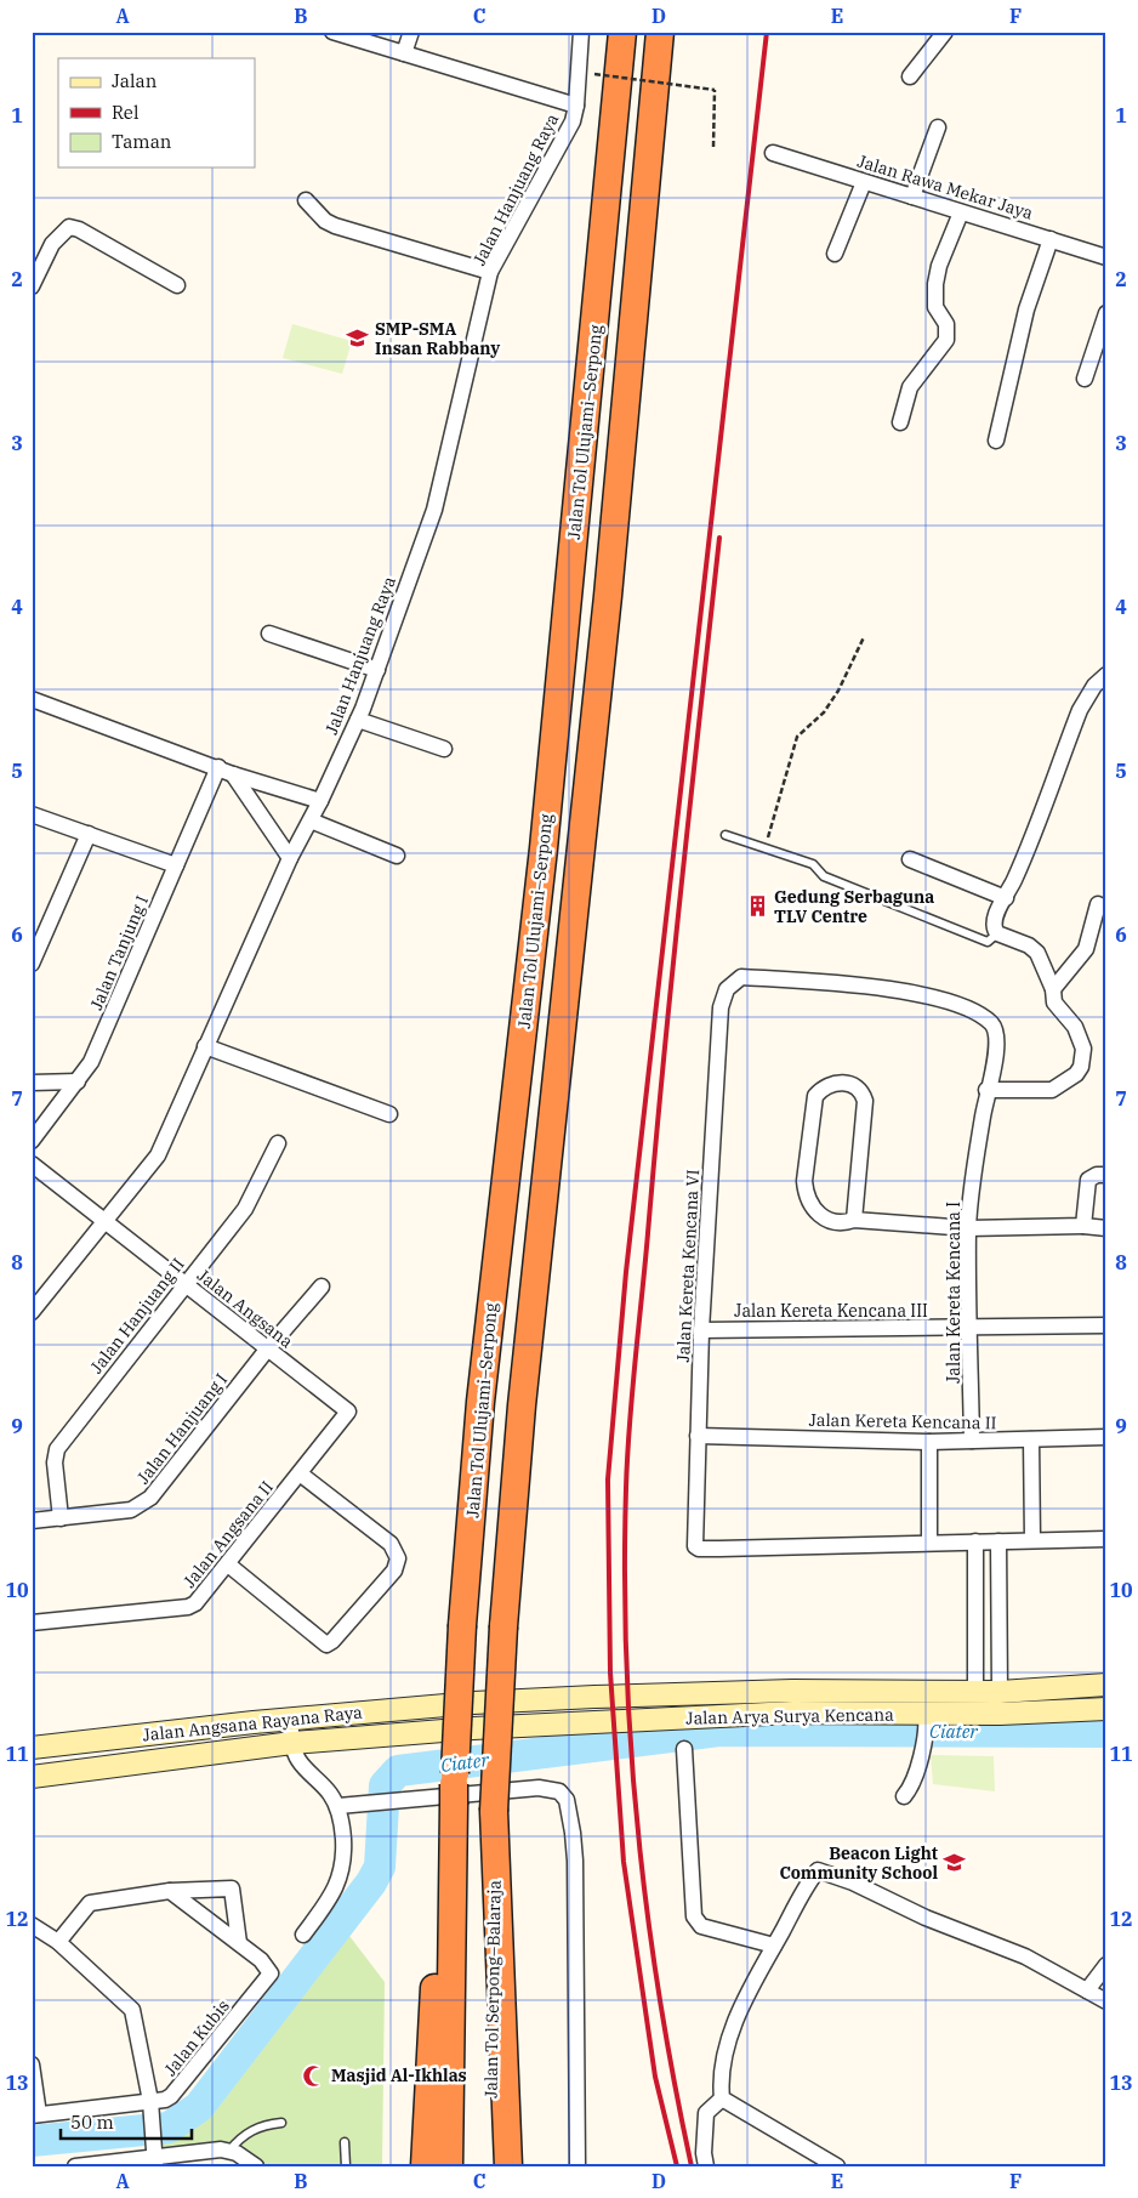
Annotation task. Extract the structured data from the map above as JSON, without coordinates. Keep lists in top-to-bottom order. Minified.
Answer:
{"streets":{"highway":["Jalan Tol Ulujami–Serpong","Jalan Tol Serpong–Balaraja"],"street":["Jalan Rawa Mekar Jaya","Jalan Hanjuang Raya","Jalan Tanjung I","Jalan Kereta Kencana VI","Jalan Kereta Kencana I","Jalan Angsana","Jalan Kereta Kencana III","Jalan Hanjuang II","Jalan Kereta Kencana II","Jalan Hanjuang I","Jalan Angsana II","Jalan Arya Surya Kencana","Jalan Angsana Rayana Raya","Jalan Kubis"]},"crossings":[["Jalan Hanjuang Raya","Jalan Angsana"],["Jalan Kereta Kencana VI","Jalan Kereta Kencana I"],["Jalan Kereta Kencana VI","Jalan Kereta Kencana III"],["Jalan Kereta Kencana VI","Jalan Kereta Kencana II"],["Jalan Kereta Kencana I","Jalan Kereta Kencana III"],["Jalan Kereta Kencana I","Jalan Kereta Kencana II"],["Jalan Angsana","Jalan Hanjuang II"],["Jalan Angsana","Jalan Hanjuang I"],["Jalan Angsana","Jalan Angsana II"],["Jalan Hanjuang II","Jalan Hanjuang I"],["Jalan Arya Surya Kencana","Jalan Angsana Rayana Raya"]],"water":["Ciater"],"places":{"school or university":["SMP-SMA Insan Rabbany","Beacon Light Community School"],"building":["Gedung Serbaguna TLV Centre"],"mosque":["Masjid Al-Ikhlas"]},"legend":["Jalan","Rel","Taman"],"scale_bar":"50 m","grid":{"columns":["A","B","C","D","E","F"],"rows":["1","2","3","4","5","6","7","8","9","10","11","12","13"]}}
